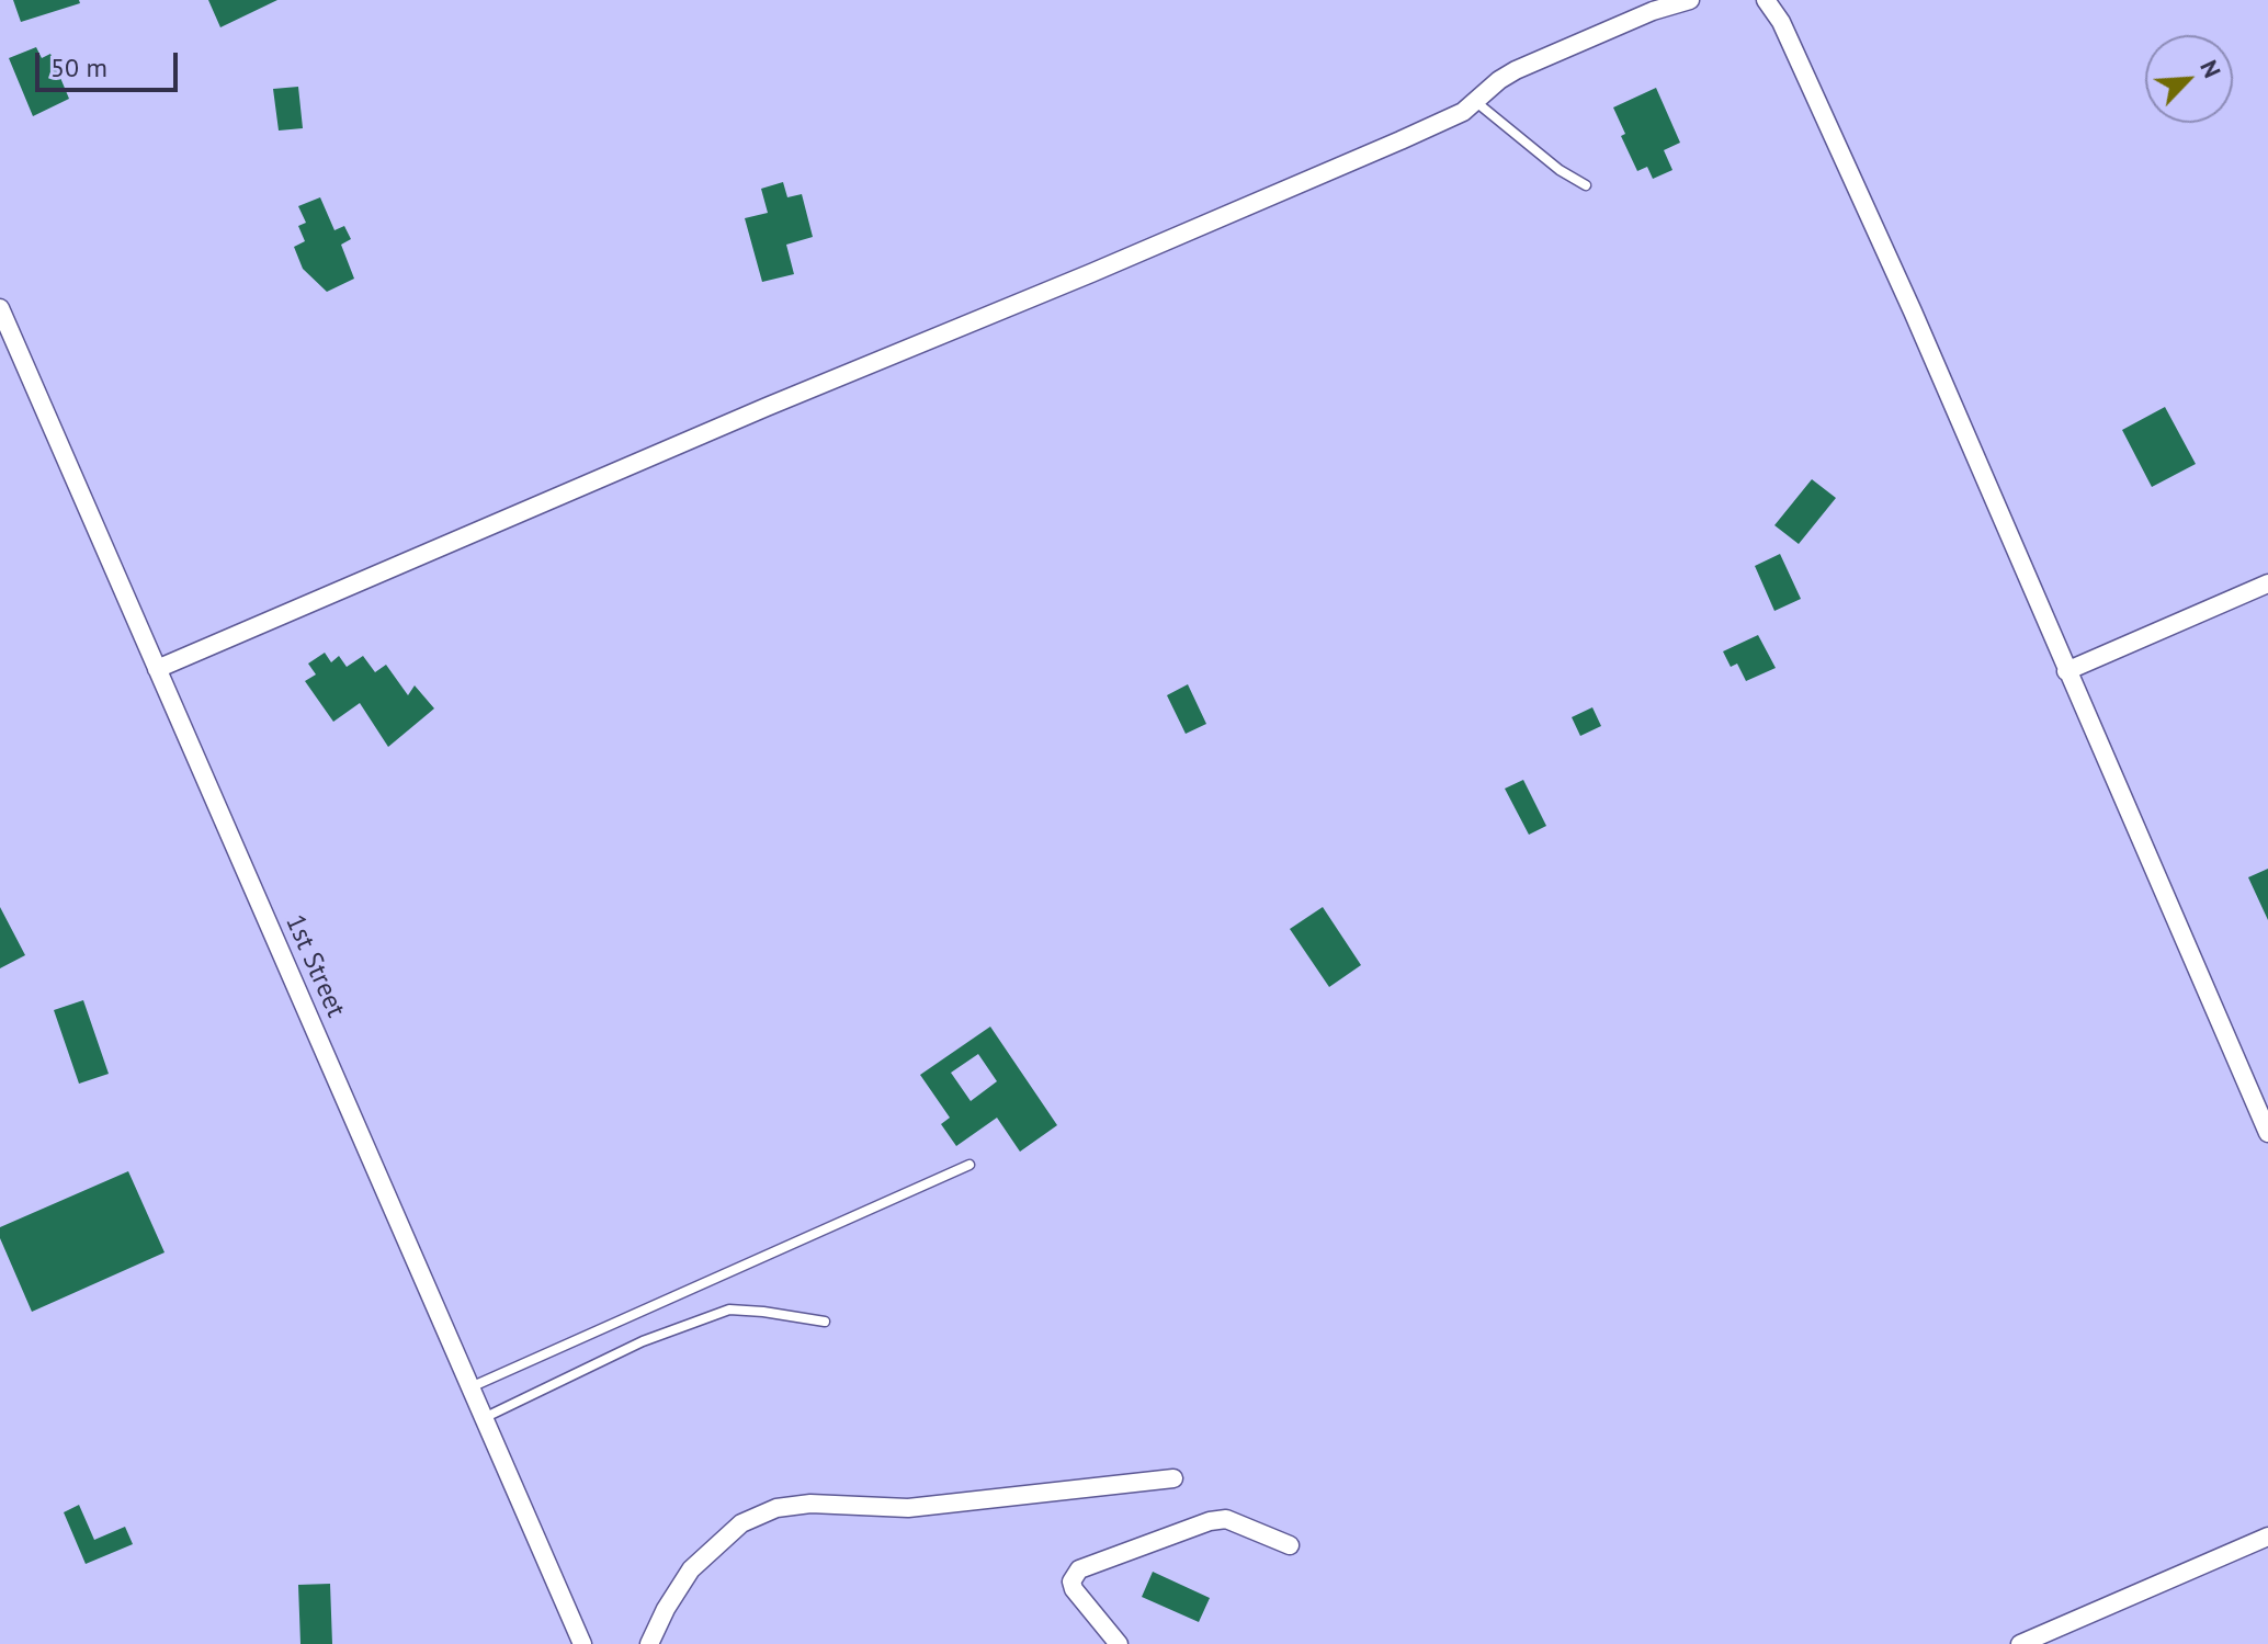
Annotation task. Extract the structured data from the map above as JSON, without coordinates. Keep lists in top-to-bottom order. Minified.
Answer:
{"streets":{"street":["1st Street"]},"scale_bar":"50 m","north":"top right"}
